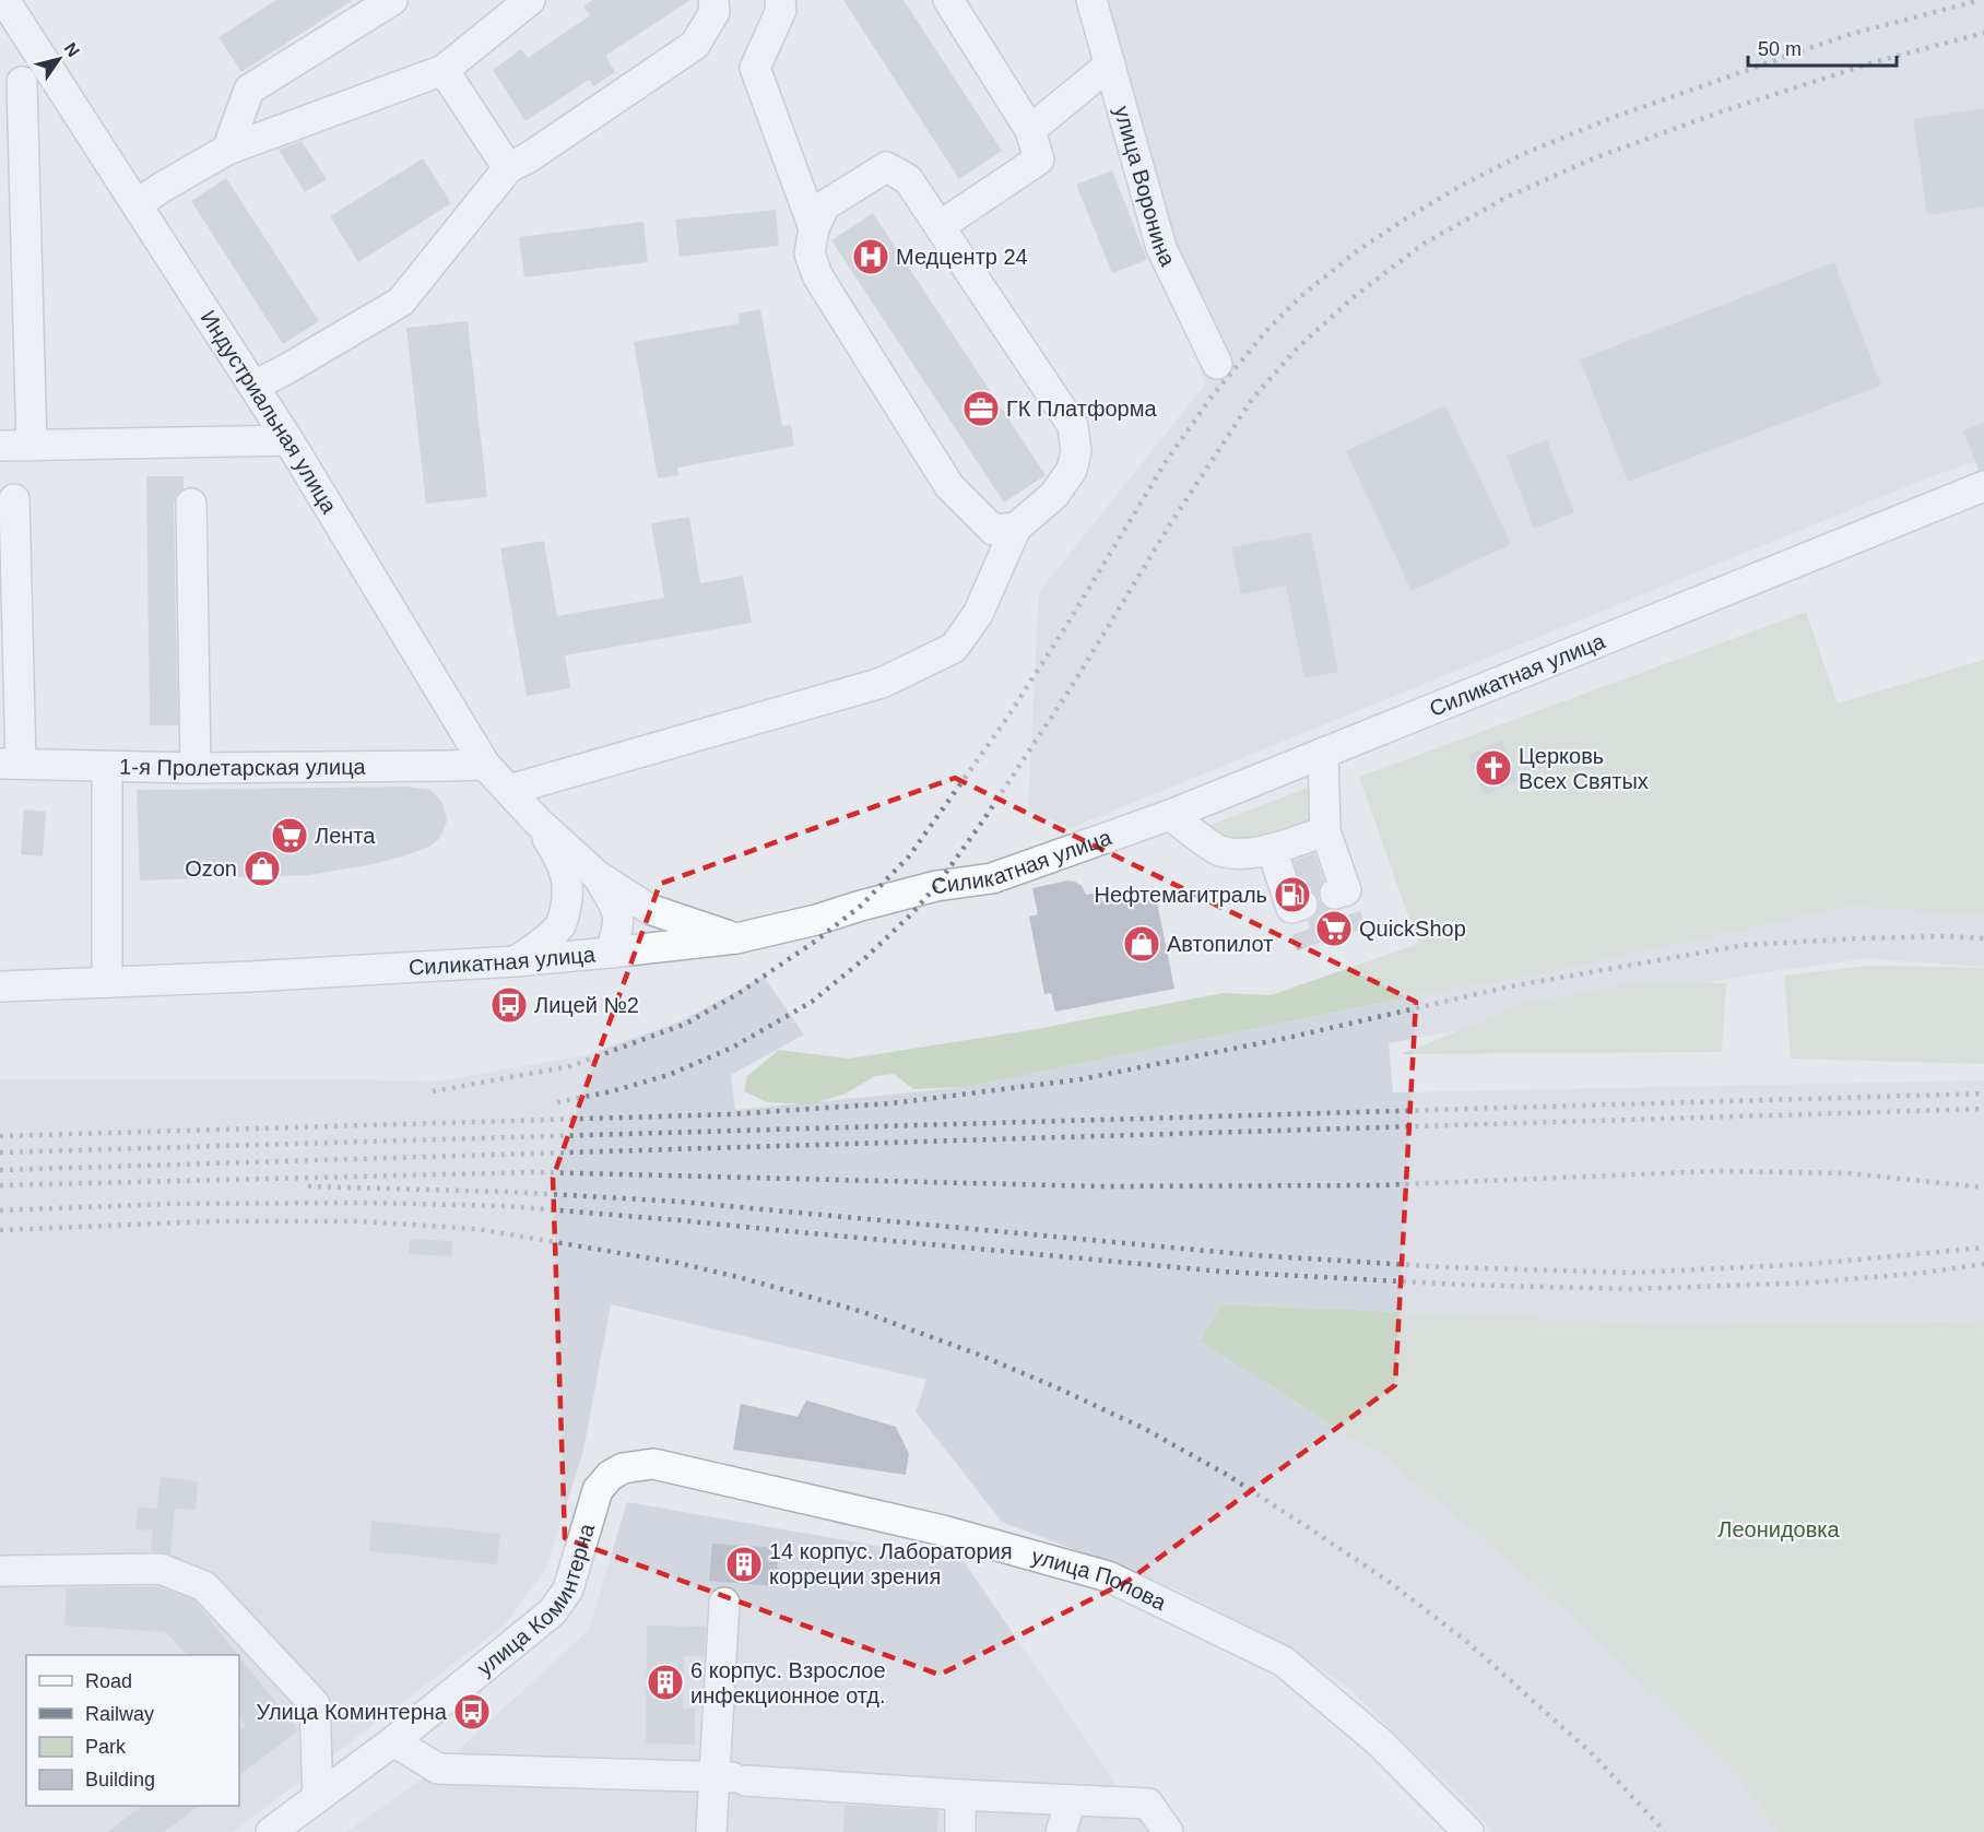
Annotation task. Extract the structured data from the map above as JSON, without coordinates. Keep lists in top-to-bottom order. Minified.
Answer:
{"streets":{"street":["улица Воронина","Индустриальная улица","Силикатная улица","1-я Пролетарская улица","улица Попова","улица Коминтерна"]},"crossings":[["Индустриальная улица","Силикатная улица"],["Индустриальная улица","1-я Пролетарская улица"],["улица Попова","улица Коминтерна"]],"parks":["Леонидовка"],"places":{"hospital":["Медцентр 24"],"office":["ГК Платформа"],"church":["Церковь Всех Святых"],"supermarket":["Лента","QuickShop"],"shop":["Ozon","Автопилот"],"fuel station":["Нефтемагитраль"],"bus stop":["Лицей №2","Улица Коминтерна"],"building":["14 корпус. Лаборатория корреции зрения","6 корпус. Взрослое инфекционное отд."]},"legend":["Road","Railway","Park","Building"],"scale_bar":"50 m","north":"top right"}
